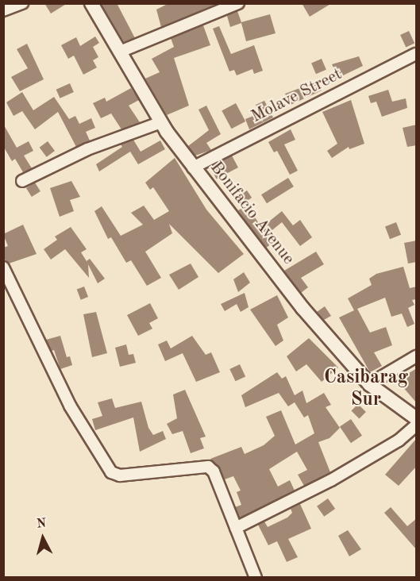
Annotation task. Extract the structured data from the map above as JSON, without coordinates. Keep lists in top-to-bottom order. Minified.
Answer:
{"streets":{"street":["Molave Street","Bonifacio Avenue"]},"crossings":[["Molave Street","Bonifacio Avenue"]],"districts":["Casibarag Sur"],"north":"top"}
